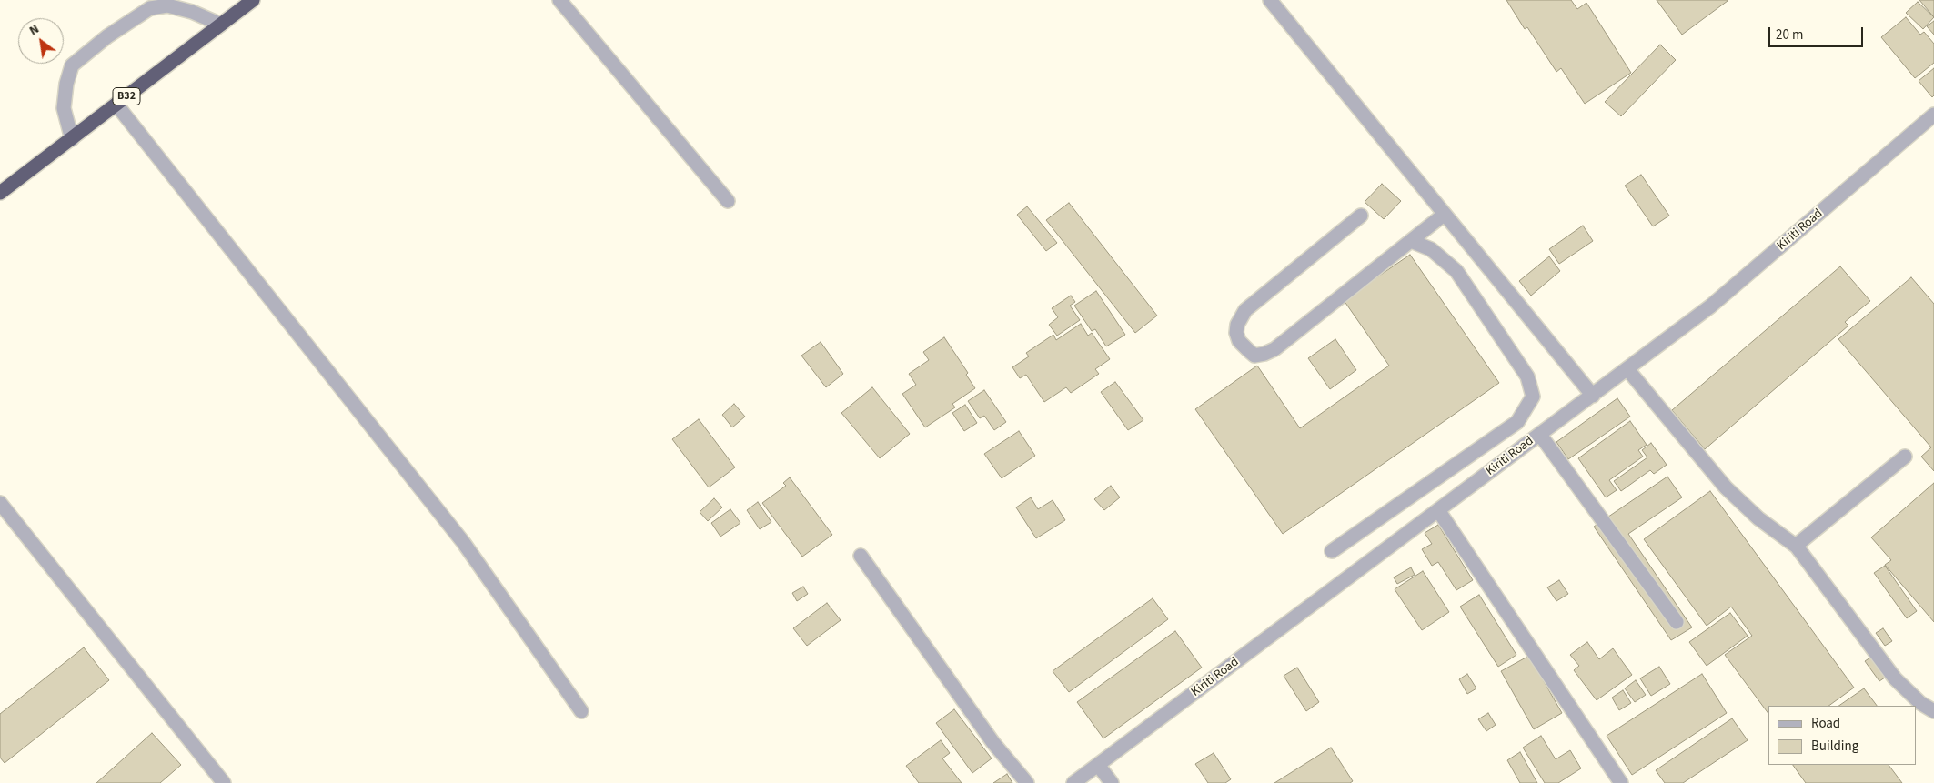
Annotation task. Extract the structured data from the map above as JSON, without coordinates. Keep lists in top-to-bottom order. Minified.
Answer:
{"streets":{"highway":["B32"],"street":["Kiriti Road"]},"legend":["Road","Building"],"scale_bar":"20 m","north":"top left"}
